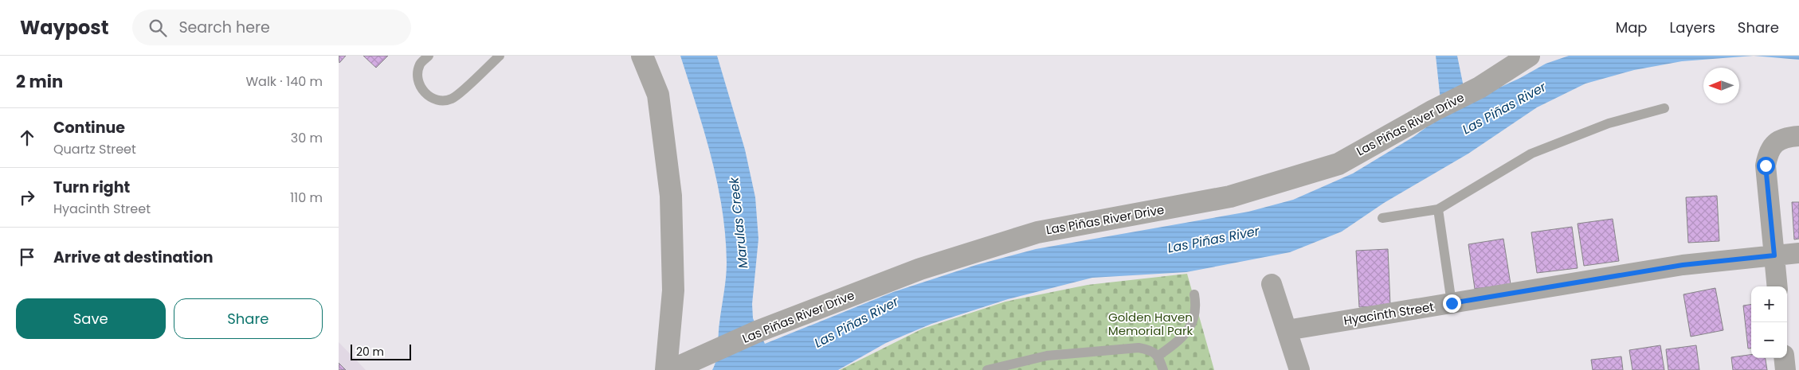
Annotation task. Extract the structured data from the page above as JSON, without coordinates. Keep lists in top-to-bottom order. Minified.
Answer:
{"streets":{"street":["Las Piñas River Drive","Hyacinth Street"]},"water":["Las Piñas River","Marulas Creek"],"parks":["Golden Haven Memorial Park"],"scale_bar":"20 m","north":"left","page":{"header":"Waypost","search":"Search here","nav":["Map","Layers","Share"],"heading":["2 min","Walk · 140 m"],"list":[["Continue","Quartz Street","30 m"],["Turn right","Hyacinth Street","110 m"],"Arrive at destination"],"buttons":["Save","Share"],"map_buttons":["+","−"],"scale":"20 m"}}
